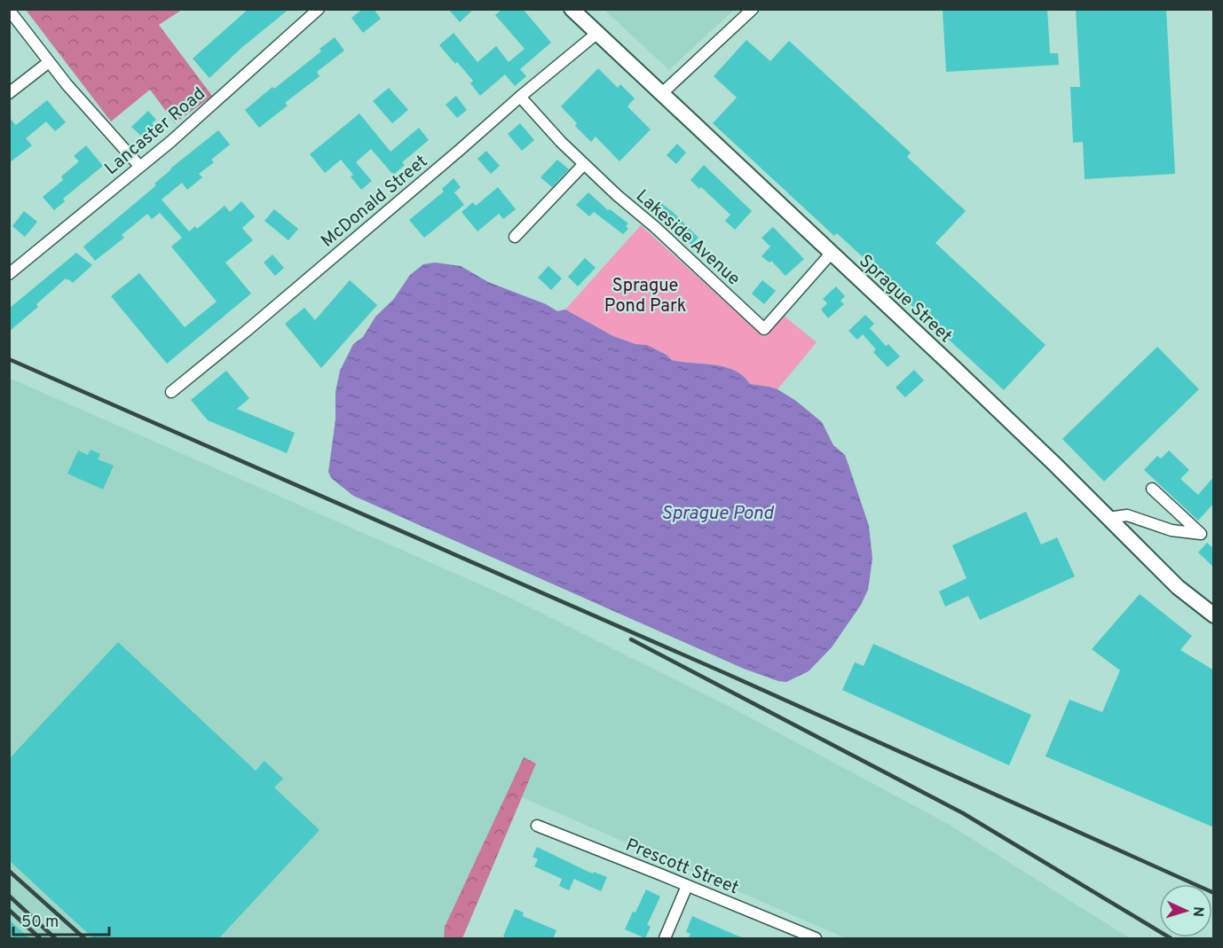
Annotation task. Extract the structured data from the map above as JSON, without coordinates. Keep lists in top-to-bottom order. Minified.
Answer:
{"streets":{"main road":["Sprague Street"],"street":["Lancaster Road","McDonald Street","Lakeside Avenue","Prescott Street"]},"crossings":[["McDonald Street","Lakeside Avenue"],["McDonald Street","Sprague Street"],["Lakeside Avenue","Sprague Street"]],"water":["Sprague Pond"],"parks":["Sprague Pond Park"],"scale_bar":"50 m","north":"right"}
